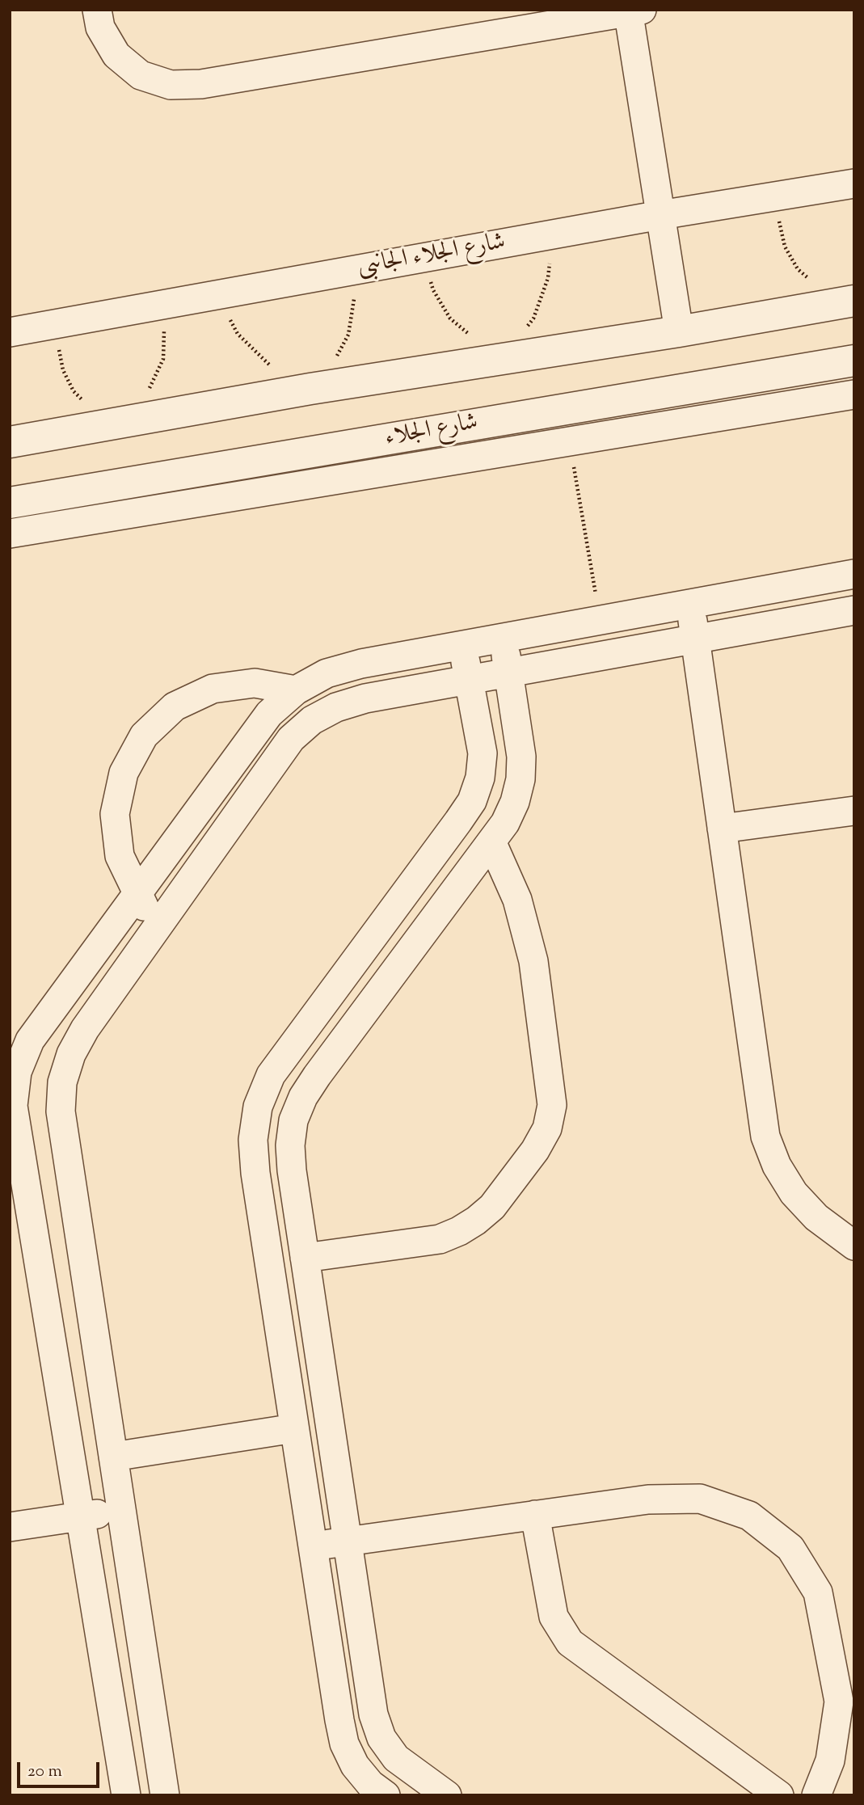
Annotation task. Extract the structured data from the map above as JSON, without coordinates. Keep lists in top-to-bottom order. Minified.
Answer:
{"streets":{"street":["شارع الجلاء الجانبى","شارع الجلاء"]},"scale_bar":"20 m"}
